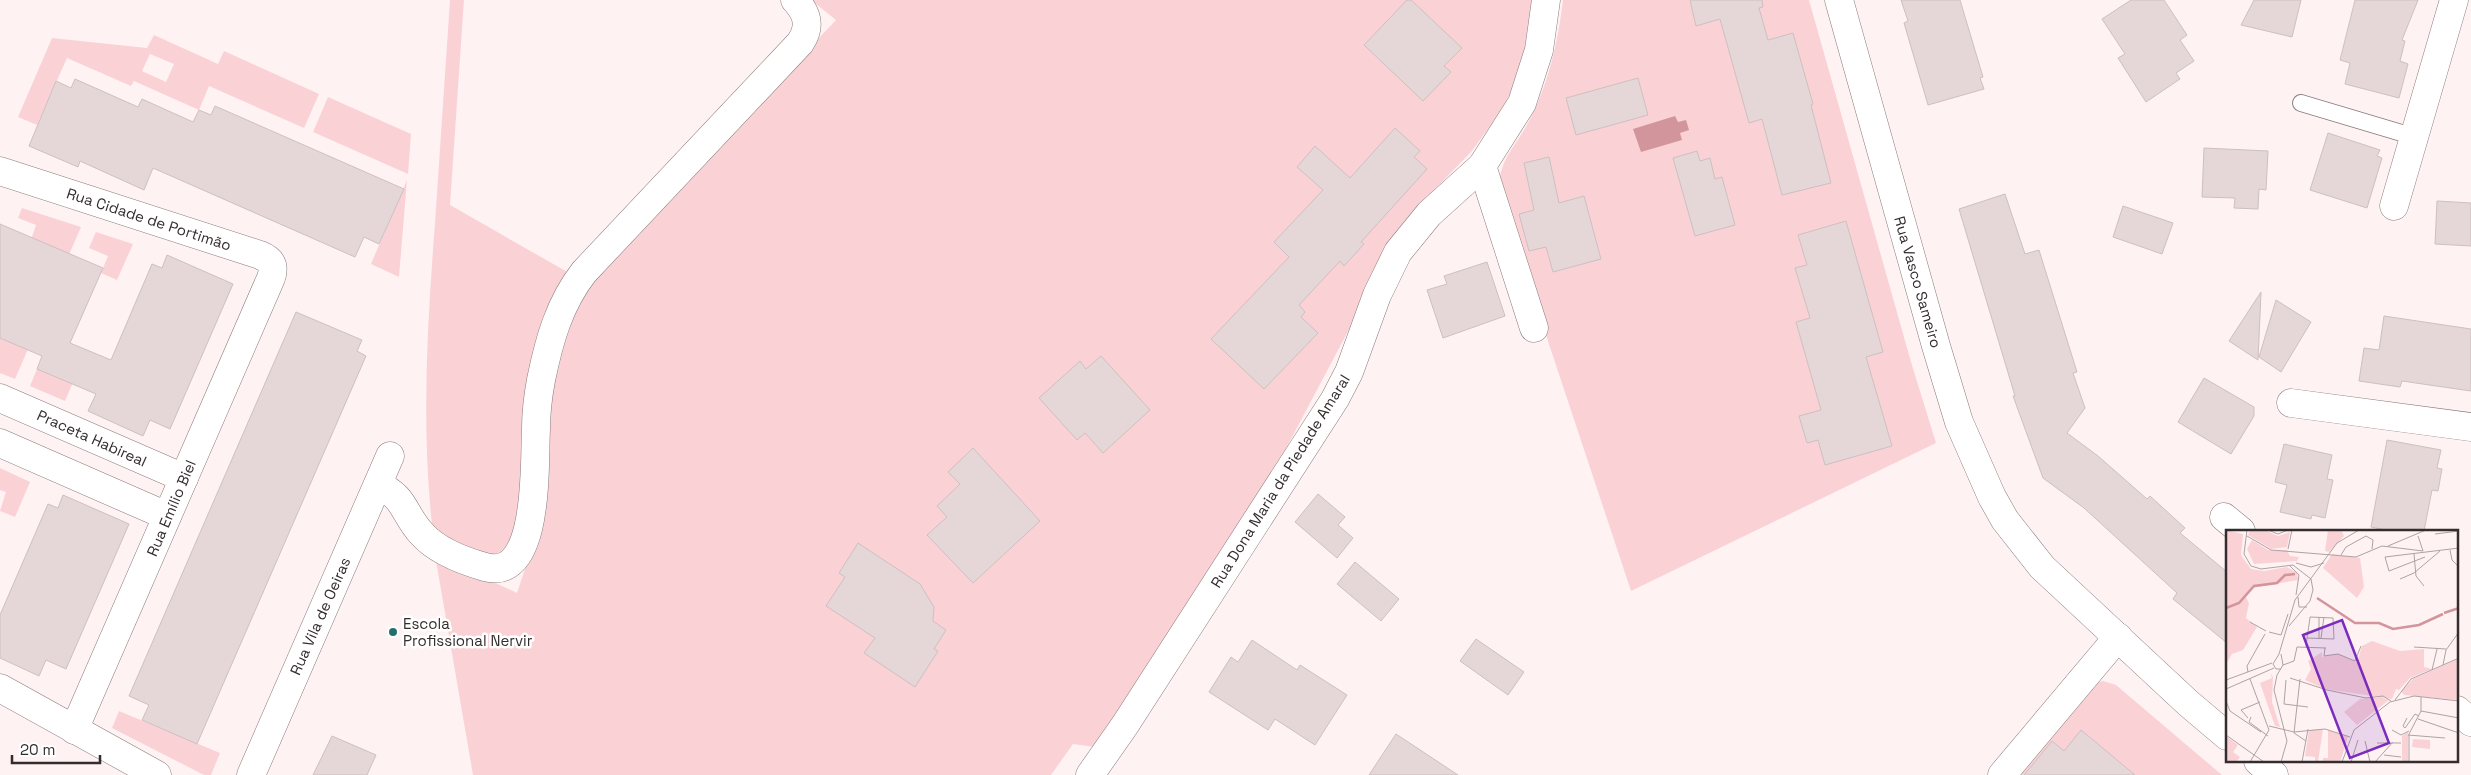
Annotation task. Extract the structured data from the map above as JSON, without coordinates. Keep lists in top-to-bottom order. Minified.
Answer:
{"streets":{"street":["Rua Cidade de Portimão","Rua Vasco Sameiro","Praceta Habireal","Rua Dona Maria da Piedade Amaral","Rua Emílio Biel","Rua Vila de Oeiras"]},"crossings":[["Rua Cidade de Portimão","Rua Emílio Biel"],["Praceta Habireal","Rua Emílio Biel"]],"places":["Escola Profissional Nervir"],"scale_bar":"20 m"}
